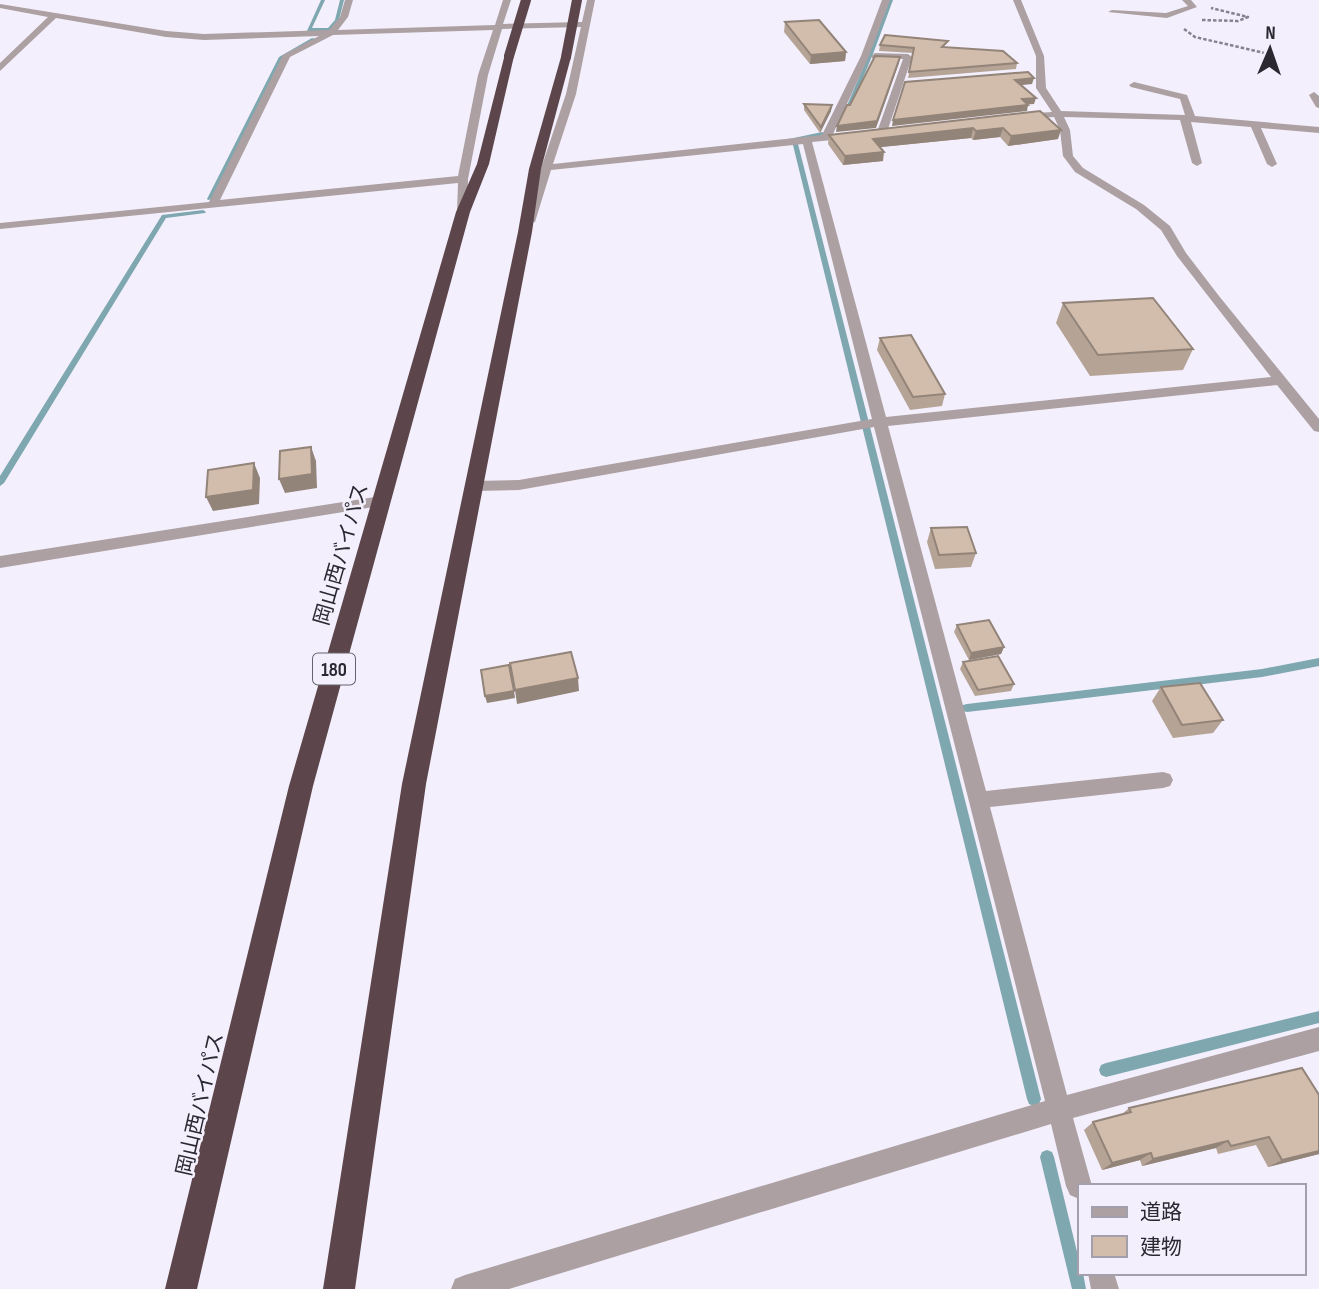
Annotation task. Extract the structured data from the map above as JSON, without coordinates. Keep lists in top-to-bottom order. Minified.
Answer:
{"streets":{"highway":["岡山西バイパス","180"]},"legend":["道路","建物"],"north":"top"}
